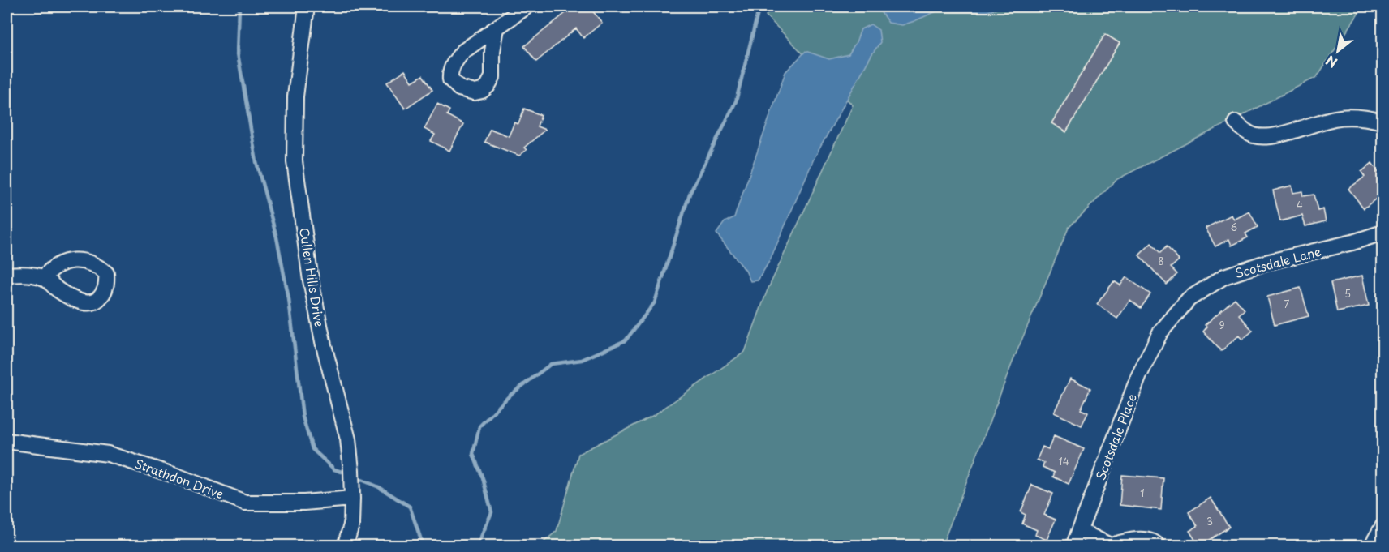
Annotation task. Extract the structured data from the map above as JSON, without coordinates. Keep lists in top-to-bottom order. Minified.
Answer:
{"streets":{"street":["Scotsdale Lane","Cullen Hills Drive","Scotsdale Place","Strathdon Drive"]},"crossings":[["Scotsdale Lane","Scotsdale Place"],["Cullen Hills Drive","Strathdon Drive"]],"house_numbers":["4","6","8","5","7","9","14","1","3"],"north":"bottom left"}
